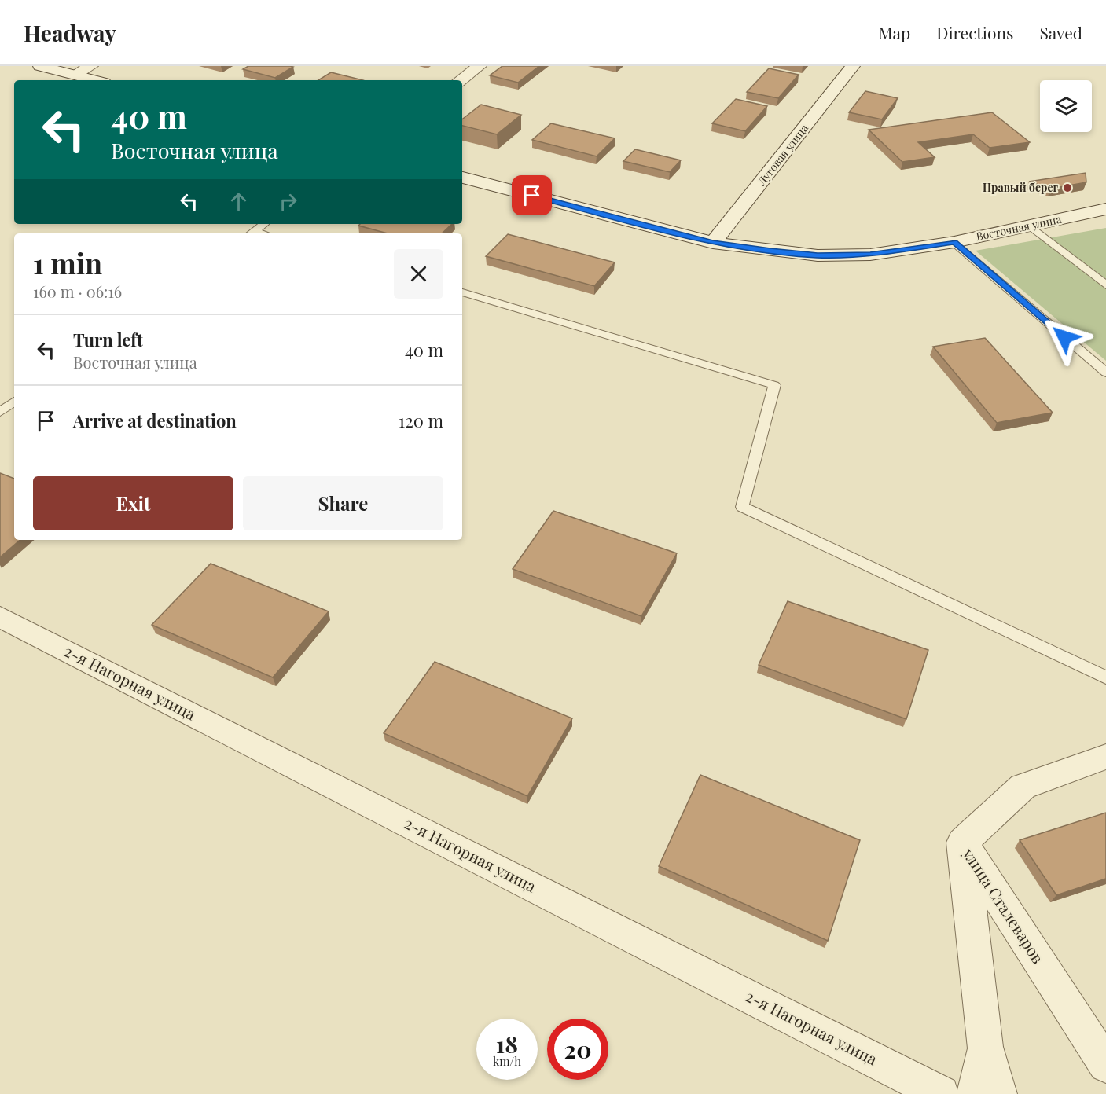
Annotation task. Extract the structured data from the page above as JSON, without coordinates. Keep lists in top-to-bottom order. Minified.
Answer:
{"streets":{"main road":["Луговая улица","Восточная улица","2-я Нагорная улица","улица Сталеваров"]},"crossings":[["Луговая улица","Восточная улица"]],"places":["Правый берег"],"page":{"header":"Headway","nav":["Map","Directions","Saved"],"turn":["40 m","Восточная улица"],"heading":["1 min","160 m · 06:16"],"list":[{"name":"Turn left","note":"Восточная улица","value":"40 m"},{"name":"Arrive at destination","value":"120 m"}],"buttons":["Exit","Share"],"speed":"18 km/h","limit":"20"}}
